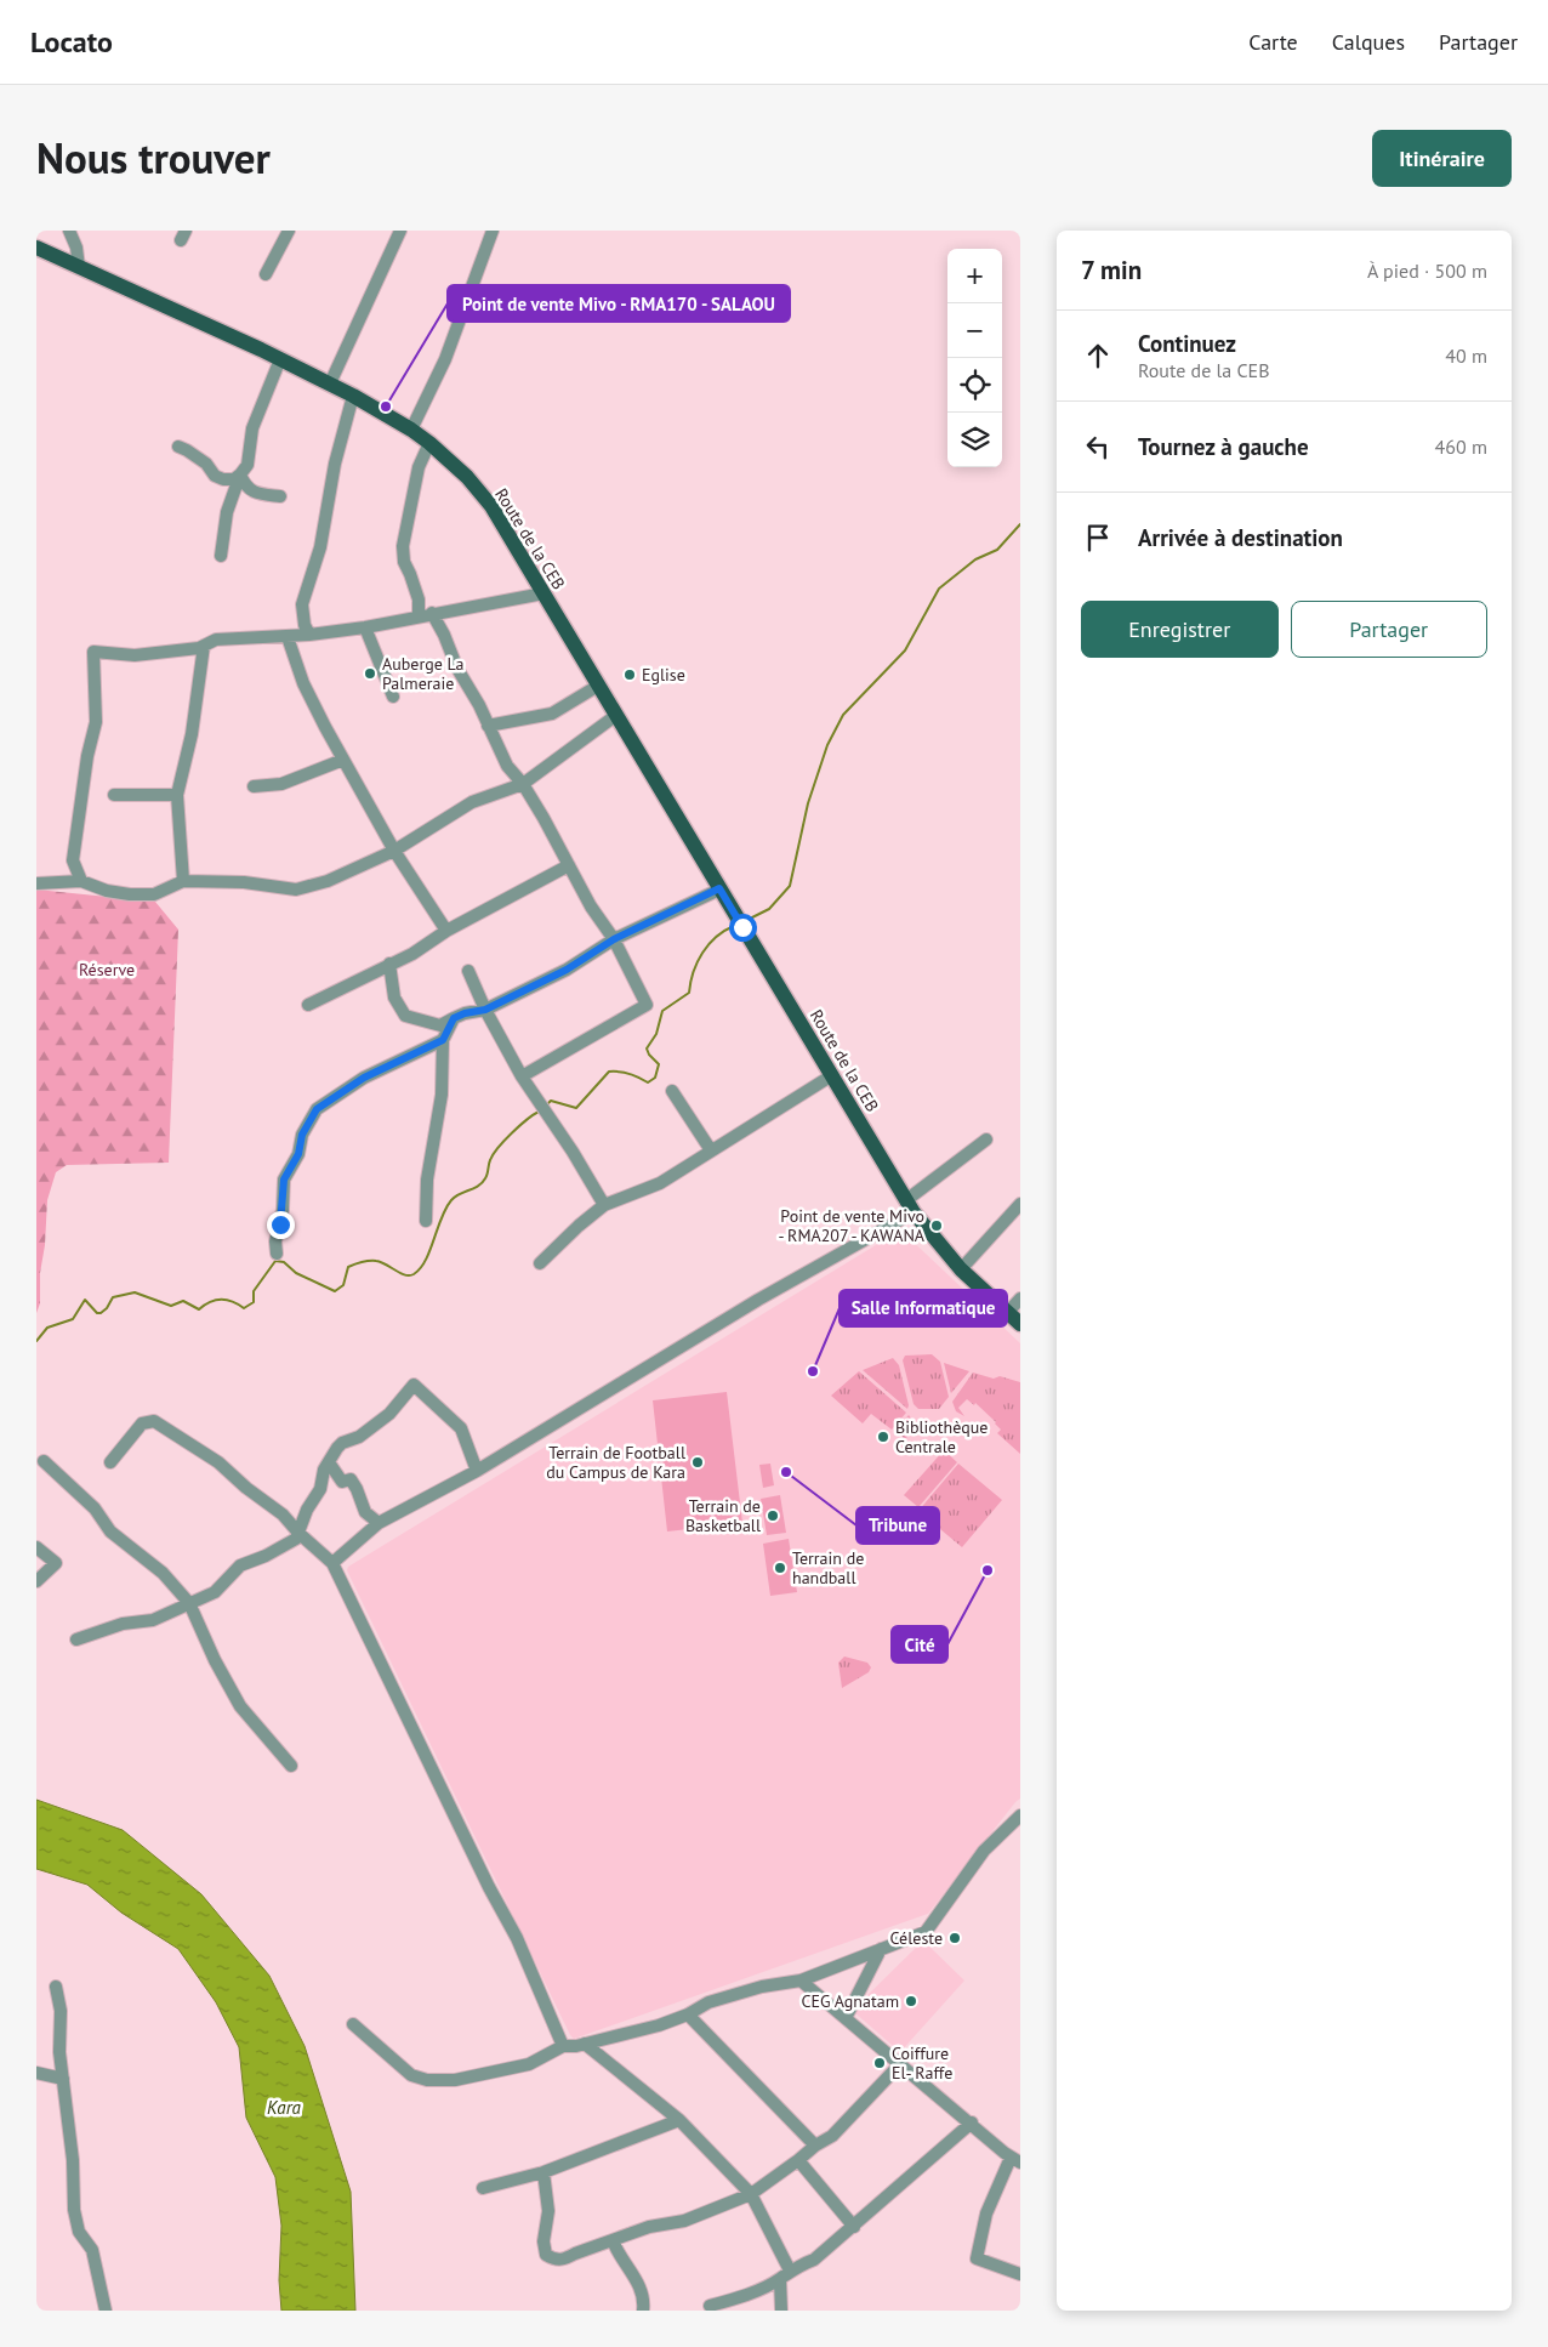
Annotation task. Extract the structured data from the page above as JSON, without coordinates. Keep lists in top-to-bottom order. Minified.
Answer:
{"streets":{"main road":["Route de la CEB"]},"water":["Kara"],"parks":["Réserve"],"places":["Point de vente Mivo - RMA170 - SALAOU","Auberge La Palmeraie","Eglise","Point de vente Mivo - RMA207 - KAWANA","Salle Informatique","Bibliothèque Centrale","Terrain de Football du Campus de Kara","Tribune","Terrain de Basketball","Terrain de handball","Cité","Céleste","CEG Agnatam","Coiffure El- Raffe"],"page":{"header":"Locato","nav":["Carte","Calques","Partager"],"title":"Nous trouver","buttons":["Itinéraire",["Enregistrer","Partager"]],"heading":["7 min","À pied · 500 m"],"map_buttons":["+","−"],"list":[["Continuez","Route de la CEB","40 m"],["Tournez à gauche","460 m"],"Arrivée à destination"]}}
